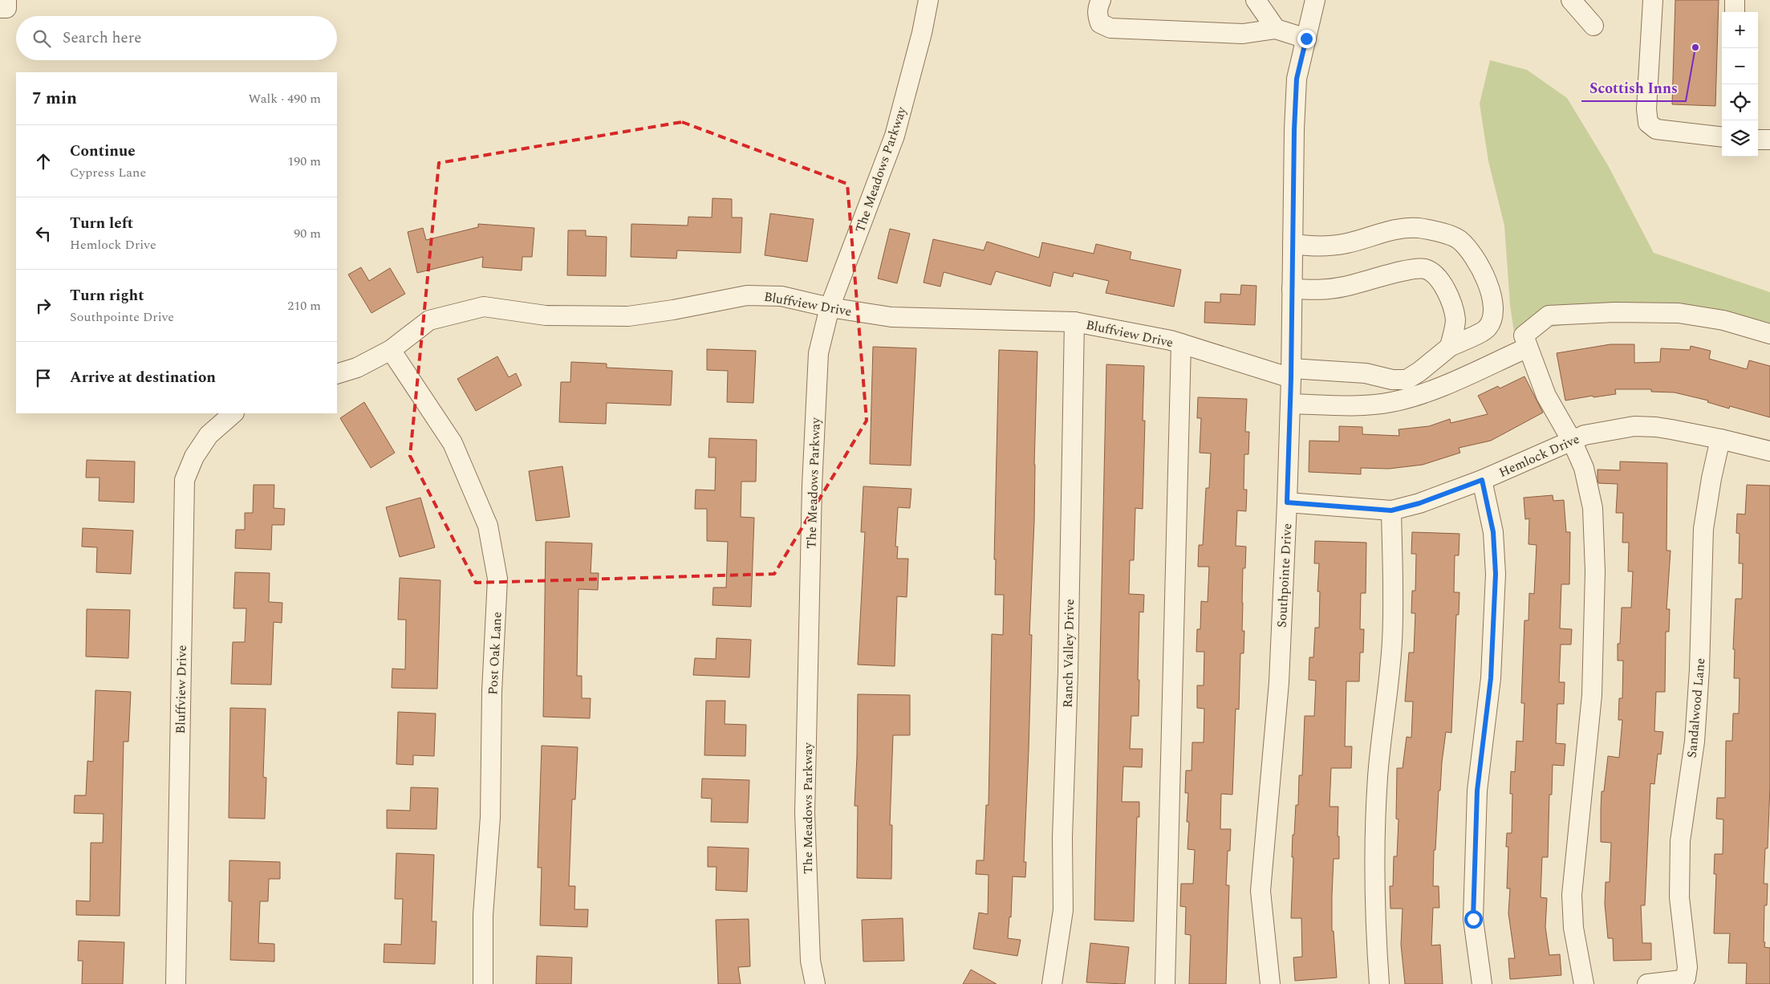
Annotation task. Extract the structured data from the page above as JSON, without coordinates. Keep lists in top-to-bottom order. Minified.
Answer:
{"streets":{"street":["The Meadows Parkway","Bluffview Drive","Hemlock Drive","Southpointe Drive","Post Oak Lane","Ranch Valley Drive","Sandalwood Lane"]},"crossings":[["The Meadows Parkway","Bluffview Drive"],["Bluffview Drive","Southpointe Drive"],["Bluffview Drive","Post Oak Lane"],["Bluffview Drive","Ranch Valley Drive"],["Hemlock Drive","Southpointe Drive"],["Hemlock Drive","Sandalwood Lane"]],"places":["Scottish Inns"],"page":{"map_buttons":["+","−"],"search":"Search here","heading":["7 min","Walk · 490 m"],"list":[["Continue","Cypress Lane","190 m"],["Turn left","Hemlock Drive","90 m"],["Turn right","Southpointe Drive","210 m"],"Arrive at destination"]}}
